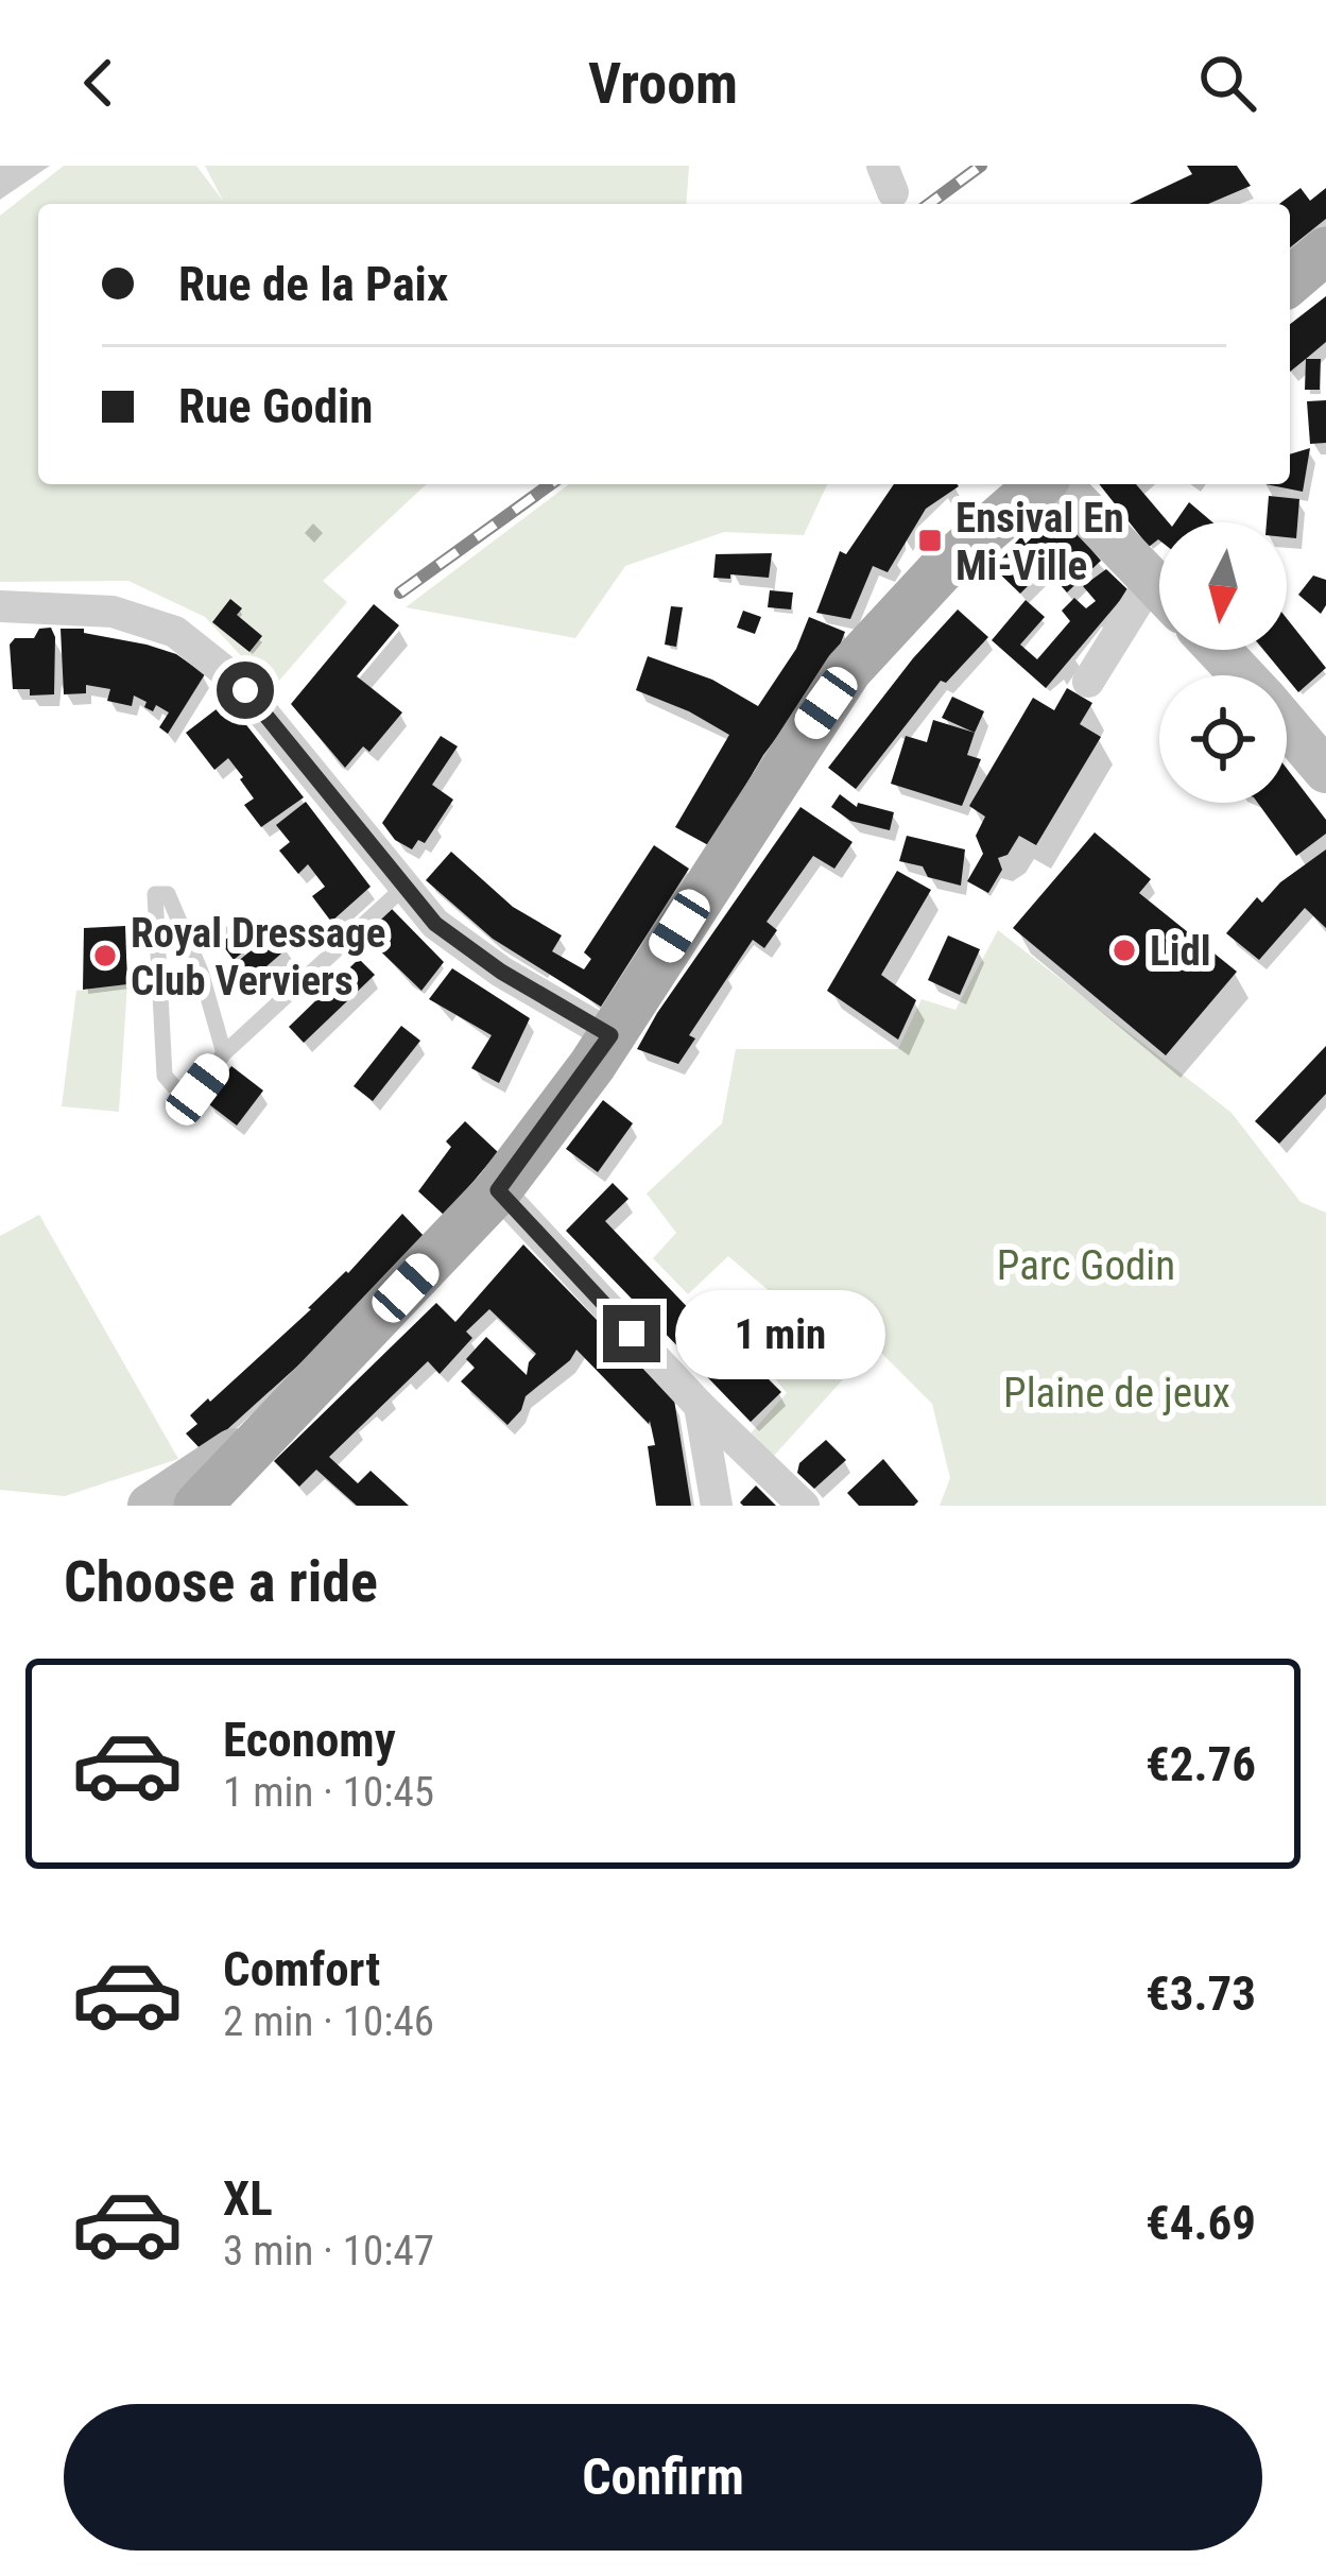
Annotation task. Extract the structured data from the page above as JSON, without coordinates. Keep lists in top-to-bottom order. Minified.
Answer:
{"parks":["Parc Godin","Plaine de jeux"],"places":{"transit":["Ensival En Mi-Ville"],"other":["Lidl","Royal Dressage Club Verviers"]},"north":"bottom","page":{"header":"Vroom","banner":["Rue de la Paix","Rue Godin"],"bubble":"1 min","heading":"Choose a ride","list":[{"name":"Economy","note":"1 min · 10:45","value":"€2.76"},{"name":"Comfort","note":"2 min · 10:46","value":"€3.73"},{"name":"XL","note":"3 min · 10:47","value":"€4.69"}],"buttons":"Confirm"}}
